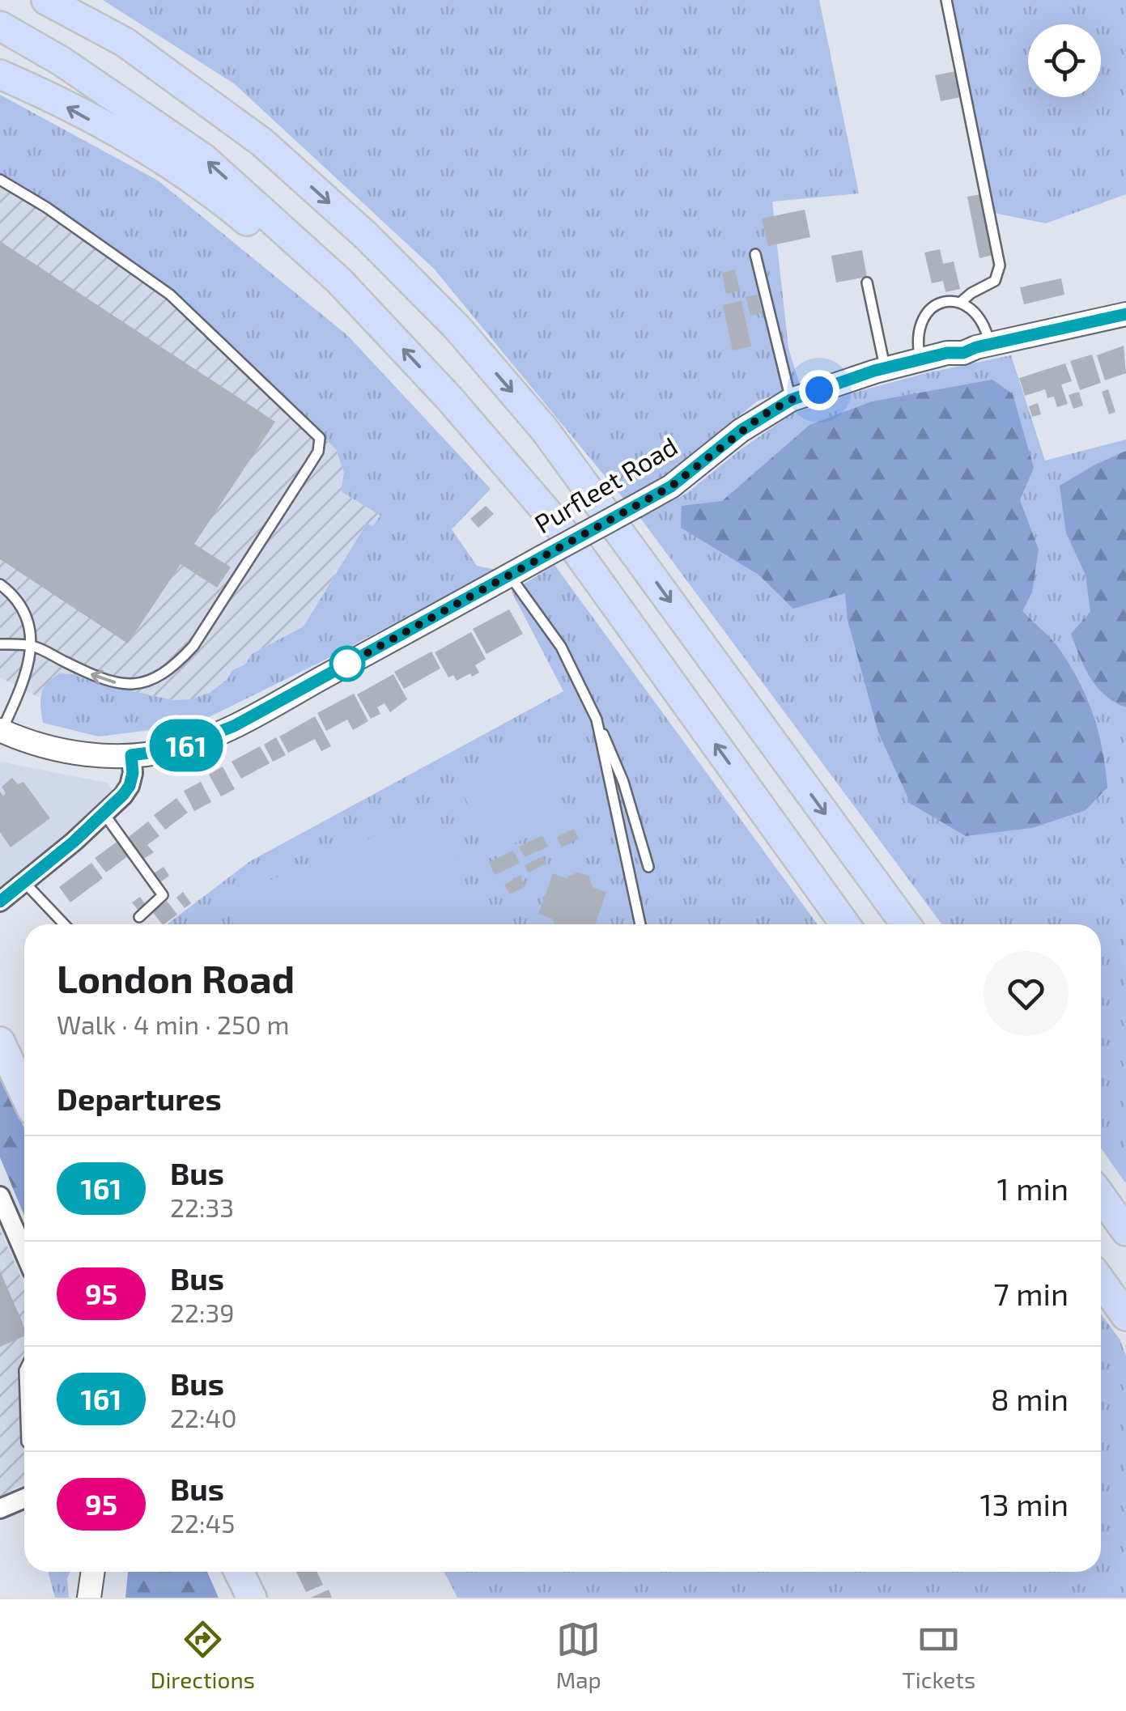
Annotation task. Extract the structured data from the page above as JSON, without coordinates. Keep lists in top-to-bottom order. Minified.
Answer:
{"streets":{"street":["Purfleet Road"]},"lines":["bus line 161"],"page":{"on_map":"161","heading":[["London Road","Walk · 4 min · 250 m"],"Departures"],"list":[{"mark":"161","name":"Bus","note":"22:33","value":"1 min"},{"mark":"95","name":"Bus","note":"22:39","value":"7 min"},{"mark":"161","name":"Bus","note":"22:40","value":"8 min"},{"mark":"95","name":"Bus","note":"22:45","value":"13 min"}],"tabs":["Directions","Map","Tickets"]}}
